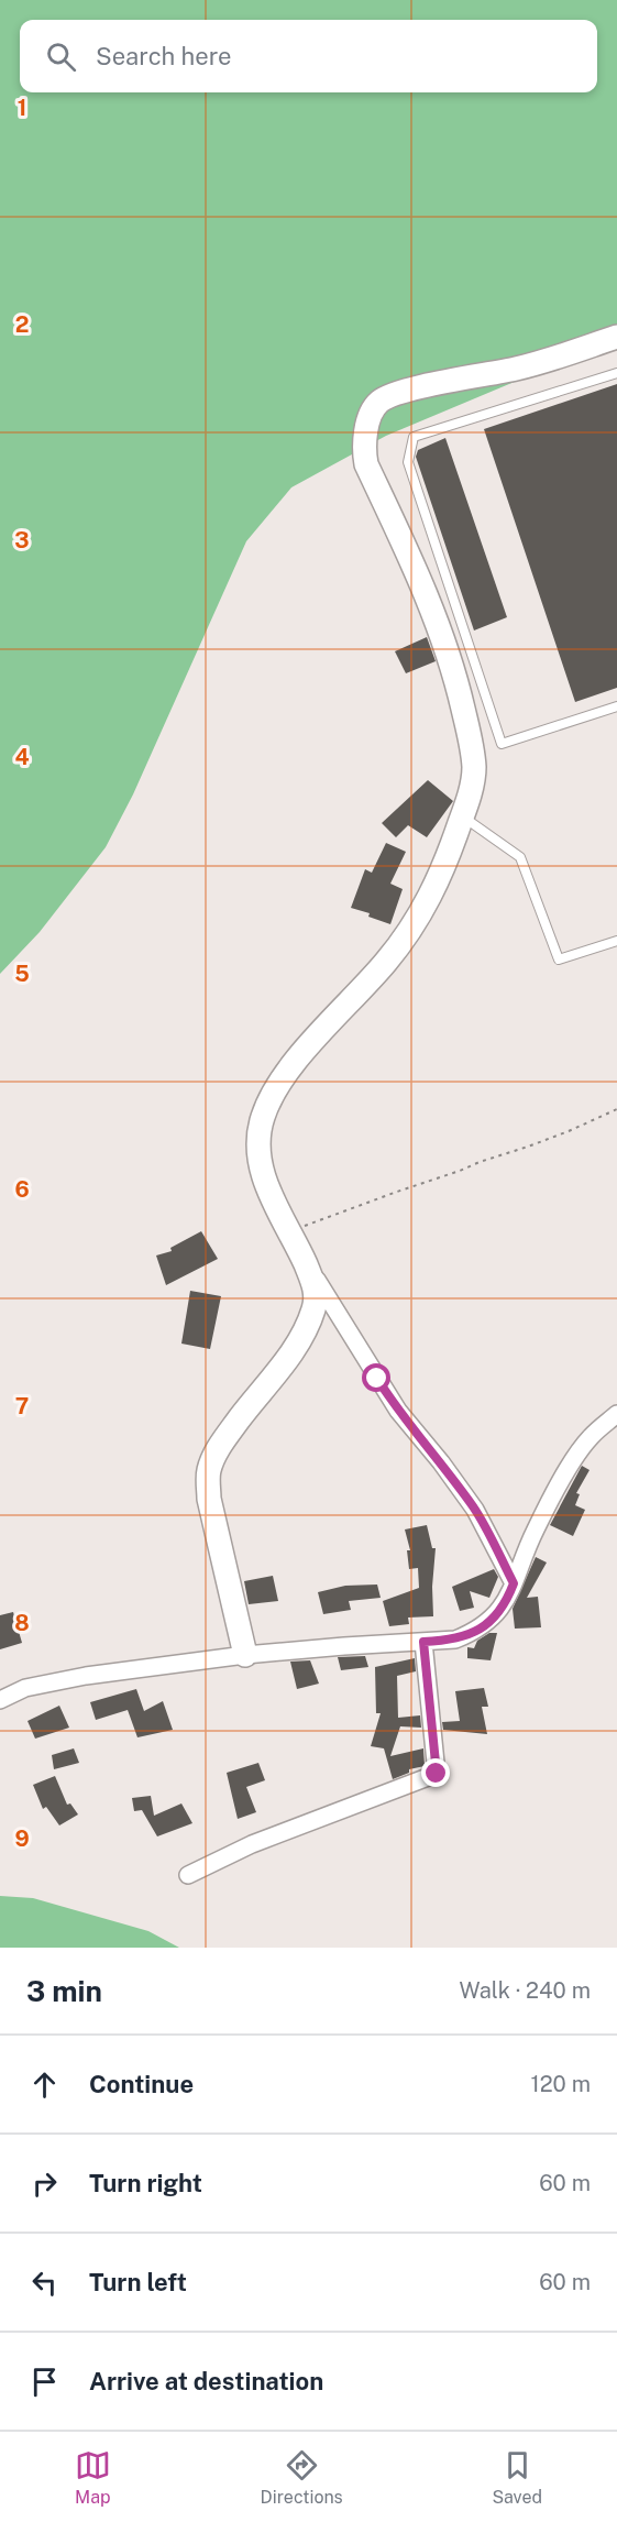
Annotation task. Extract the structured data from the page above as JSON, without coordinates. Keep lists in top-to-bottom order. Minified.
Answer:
{"page":{"search":"Search here","heading":["3 min","Walk · 240 m"],"list":[["Continue","120 m"],["Turn right","60 m"],["Turn left","60 m"],"Arrive at destination"],"nav":["Map","Directions","Saved"]},"grid":{"rows":["1","2","3","4","5","6","7","8","9"]}}
